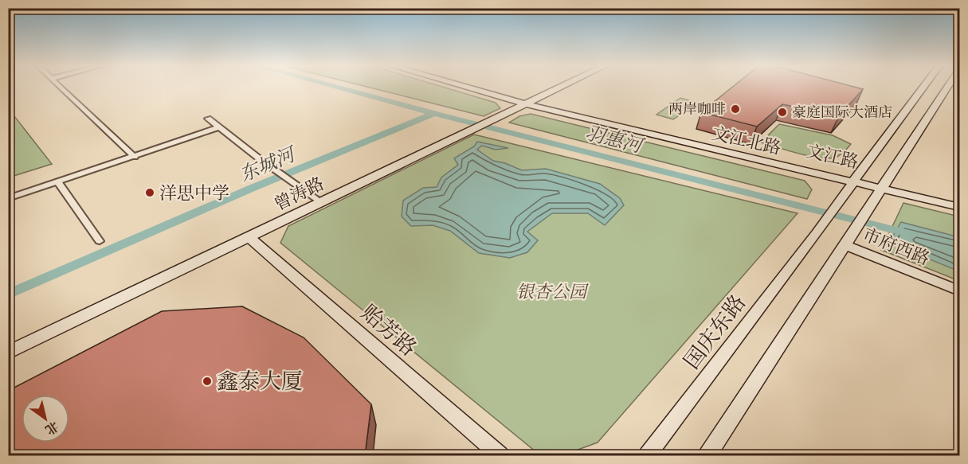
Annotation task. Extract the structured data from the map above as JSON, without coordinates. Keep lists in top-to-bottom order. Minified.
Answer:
{"streets":{"main road":["文江北路","曾涛路","市府西路","贻芳路","国庆东路"]},"crossings":[["文江北路","曾涛路"],["文江北路","国庆东路"],["曾涛路","贻芳路"]],"water":["羽惠河","东城河"],"parks":["银杏公园"],"places":["两岸咖啡","豪庭国际大酒店","洋思中学","鑫泰大厦"],"north":"bottom right"}
